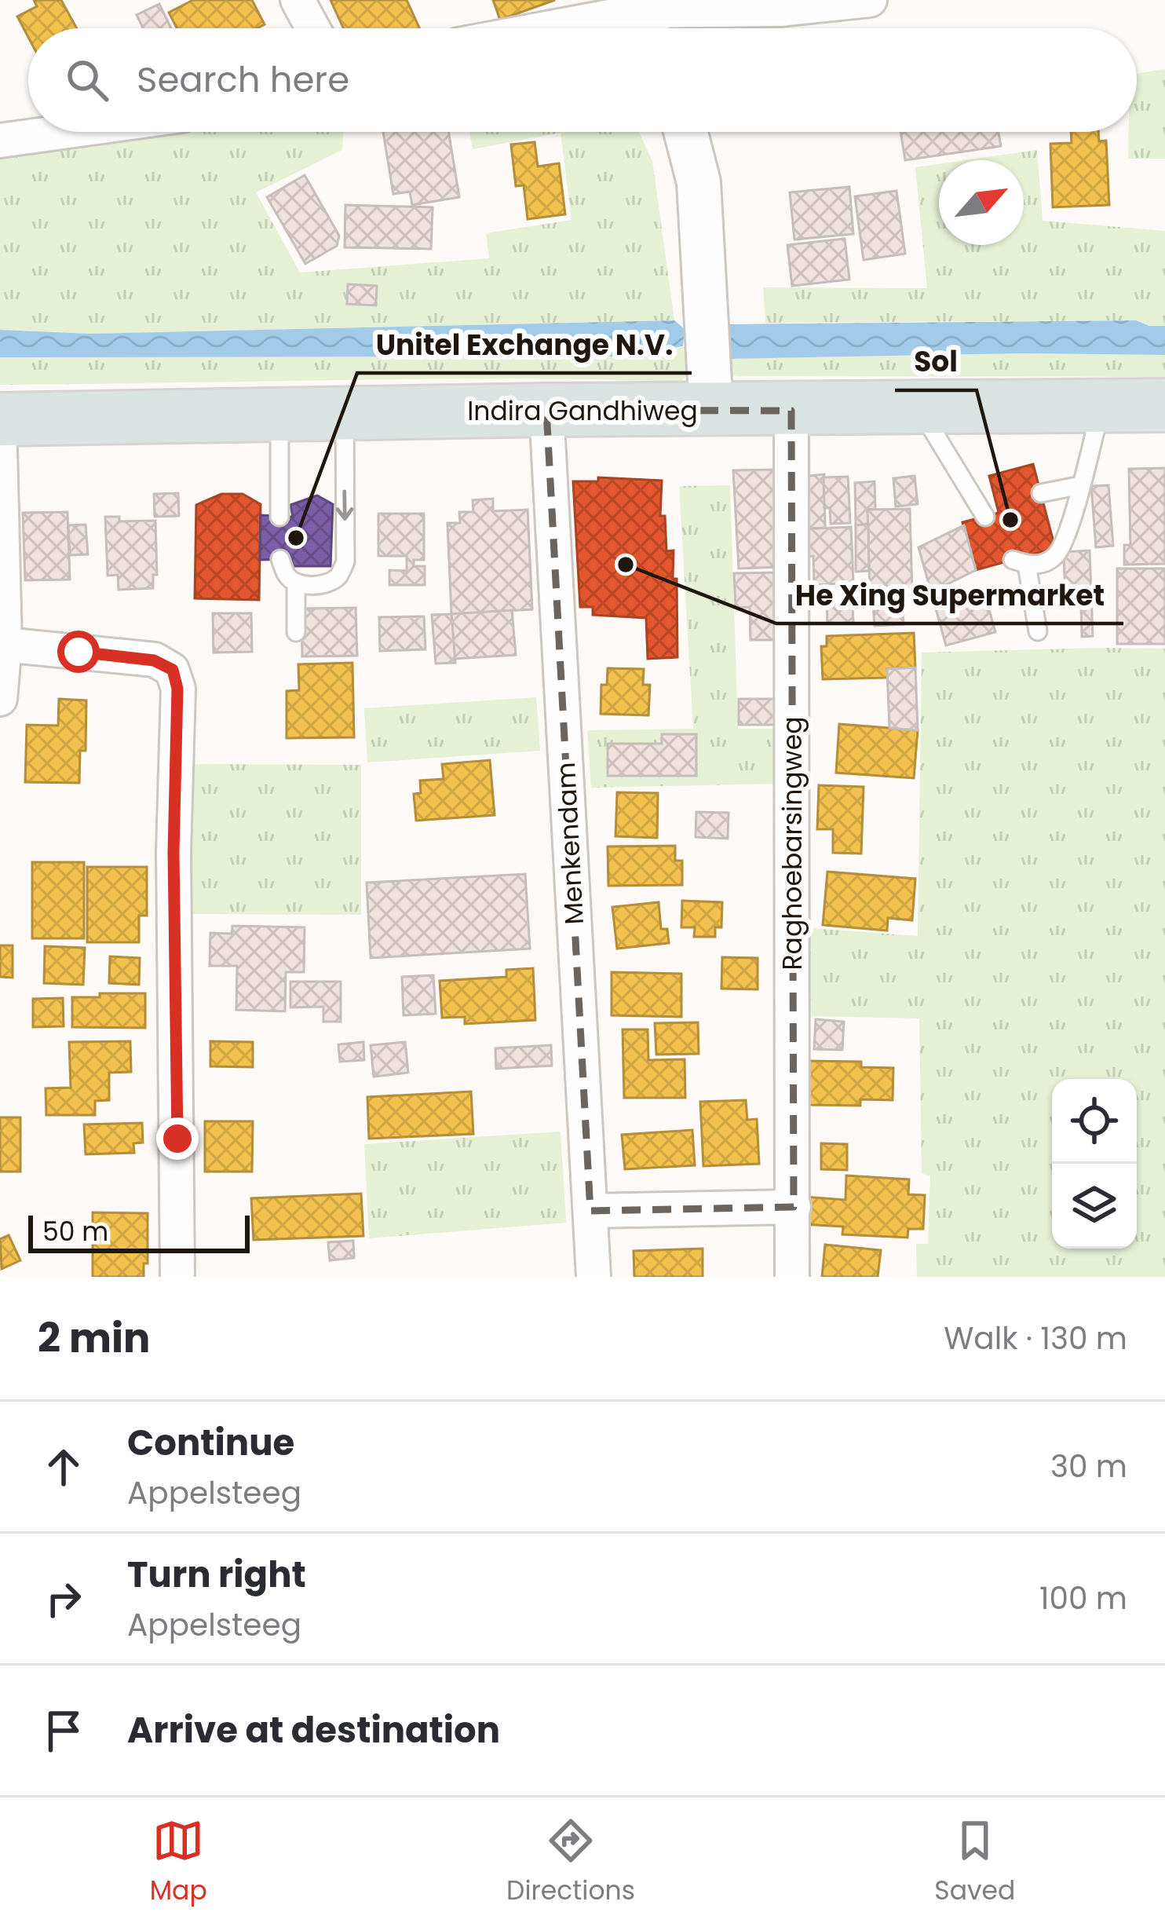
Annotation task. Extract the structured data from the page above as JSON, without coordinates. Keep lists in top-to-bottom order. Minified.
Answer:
{"streets":{"main road":["Indira Gandhiweg"],"street":["Menkendam","Raghoebarsingweg"]},"crossings":[["Indira Gandhiweg","Menkendam"],["Indira Gandhiweg","Raghoebarsingweg"]],"places":["Sol","Unitel Exchange N.V.","He Xing Supermarket"],"scale_bar":"50 m","north":"top right","page":{"search":"Search here","scale":"50 m","heading":["2 min","Walk · 130 m"],"list":[["Continue","Appelsteeg","30 m"],["Turn right","Appelsteeg","100 m"],"Arrive at destination"],"nav":["Map","Directions","Saved"]}}
